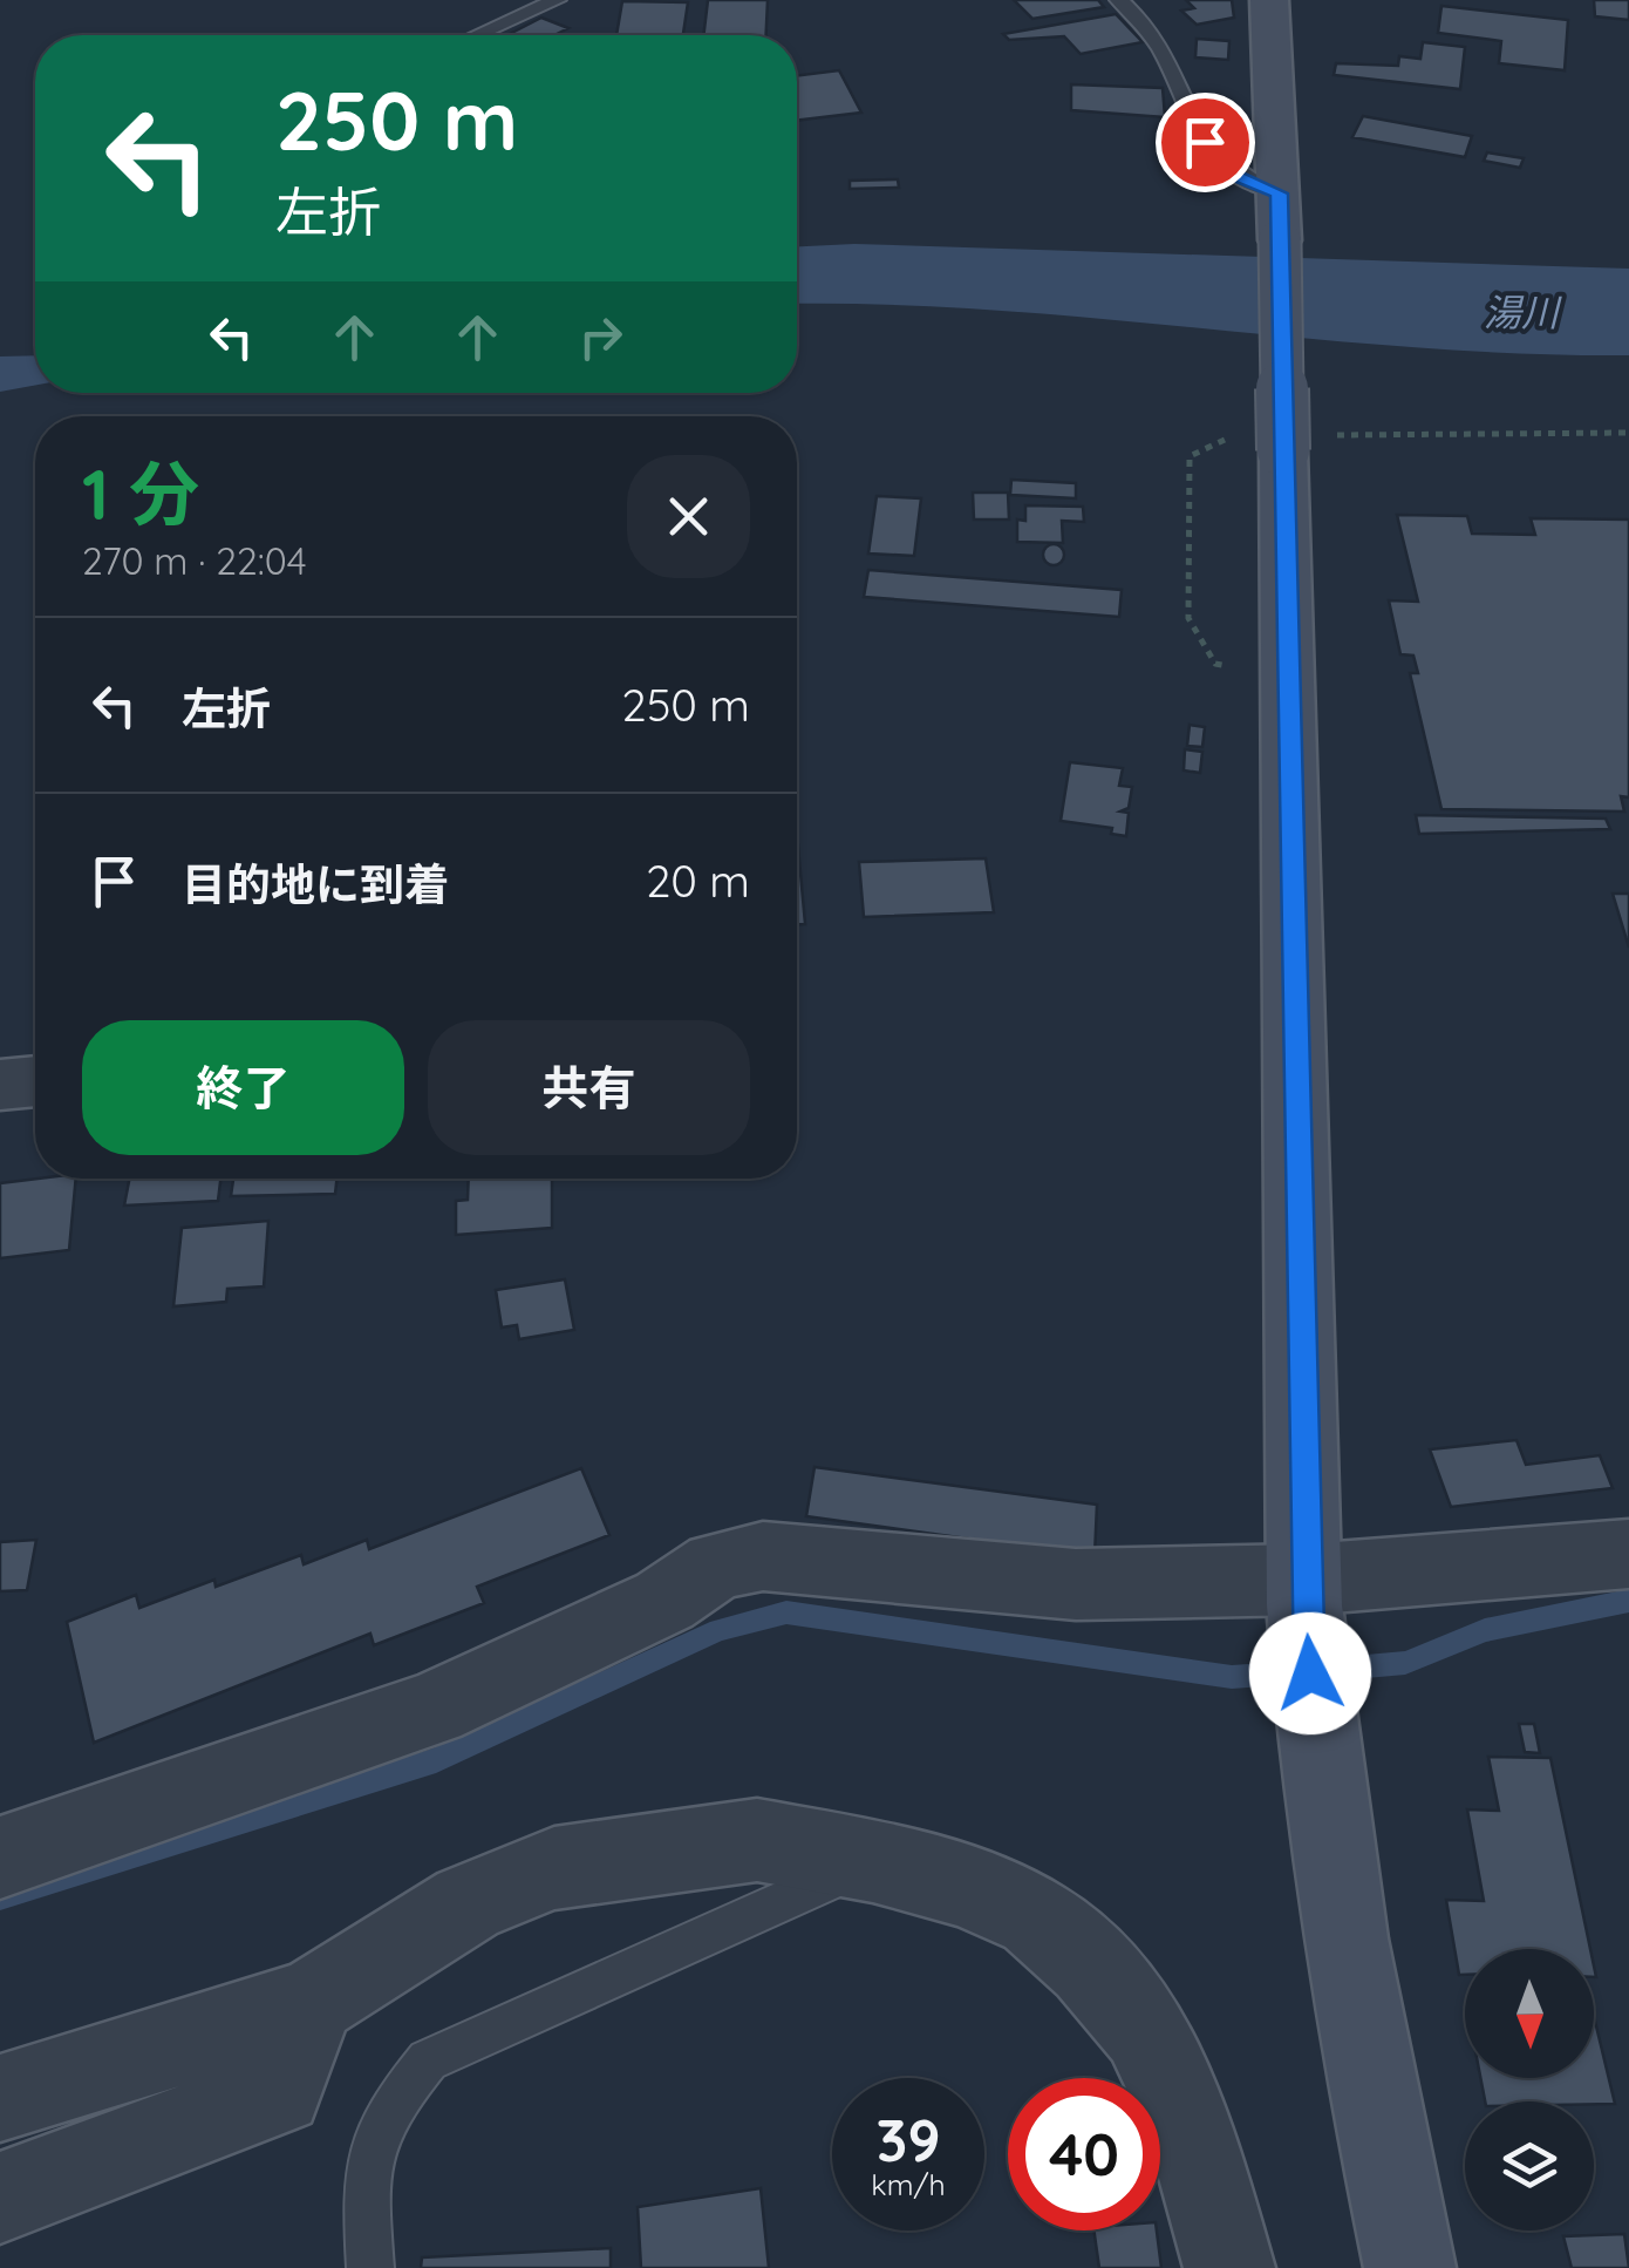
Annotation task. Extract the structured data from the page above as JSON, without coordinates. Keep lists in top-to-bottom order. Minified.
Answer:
{"water":["湯川"],"north":"bottom","page":{"turn":["250 m","左折"],"heading":["1 分","270 m · 22:04"],"list":[{"name":"左折","value":"250 m"},{"name":"目的地に到着","value":"20 m"}],"buttons":["終了","共有"],"speed":"39 km/h","limit":"40"}}
